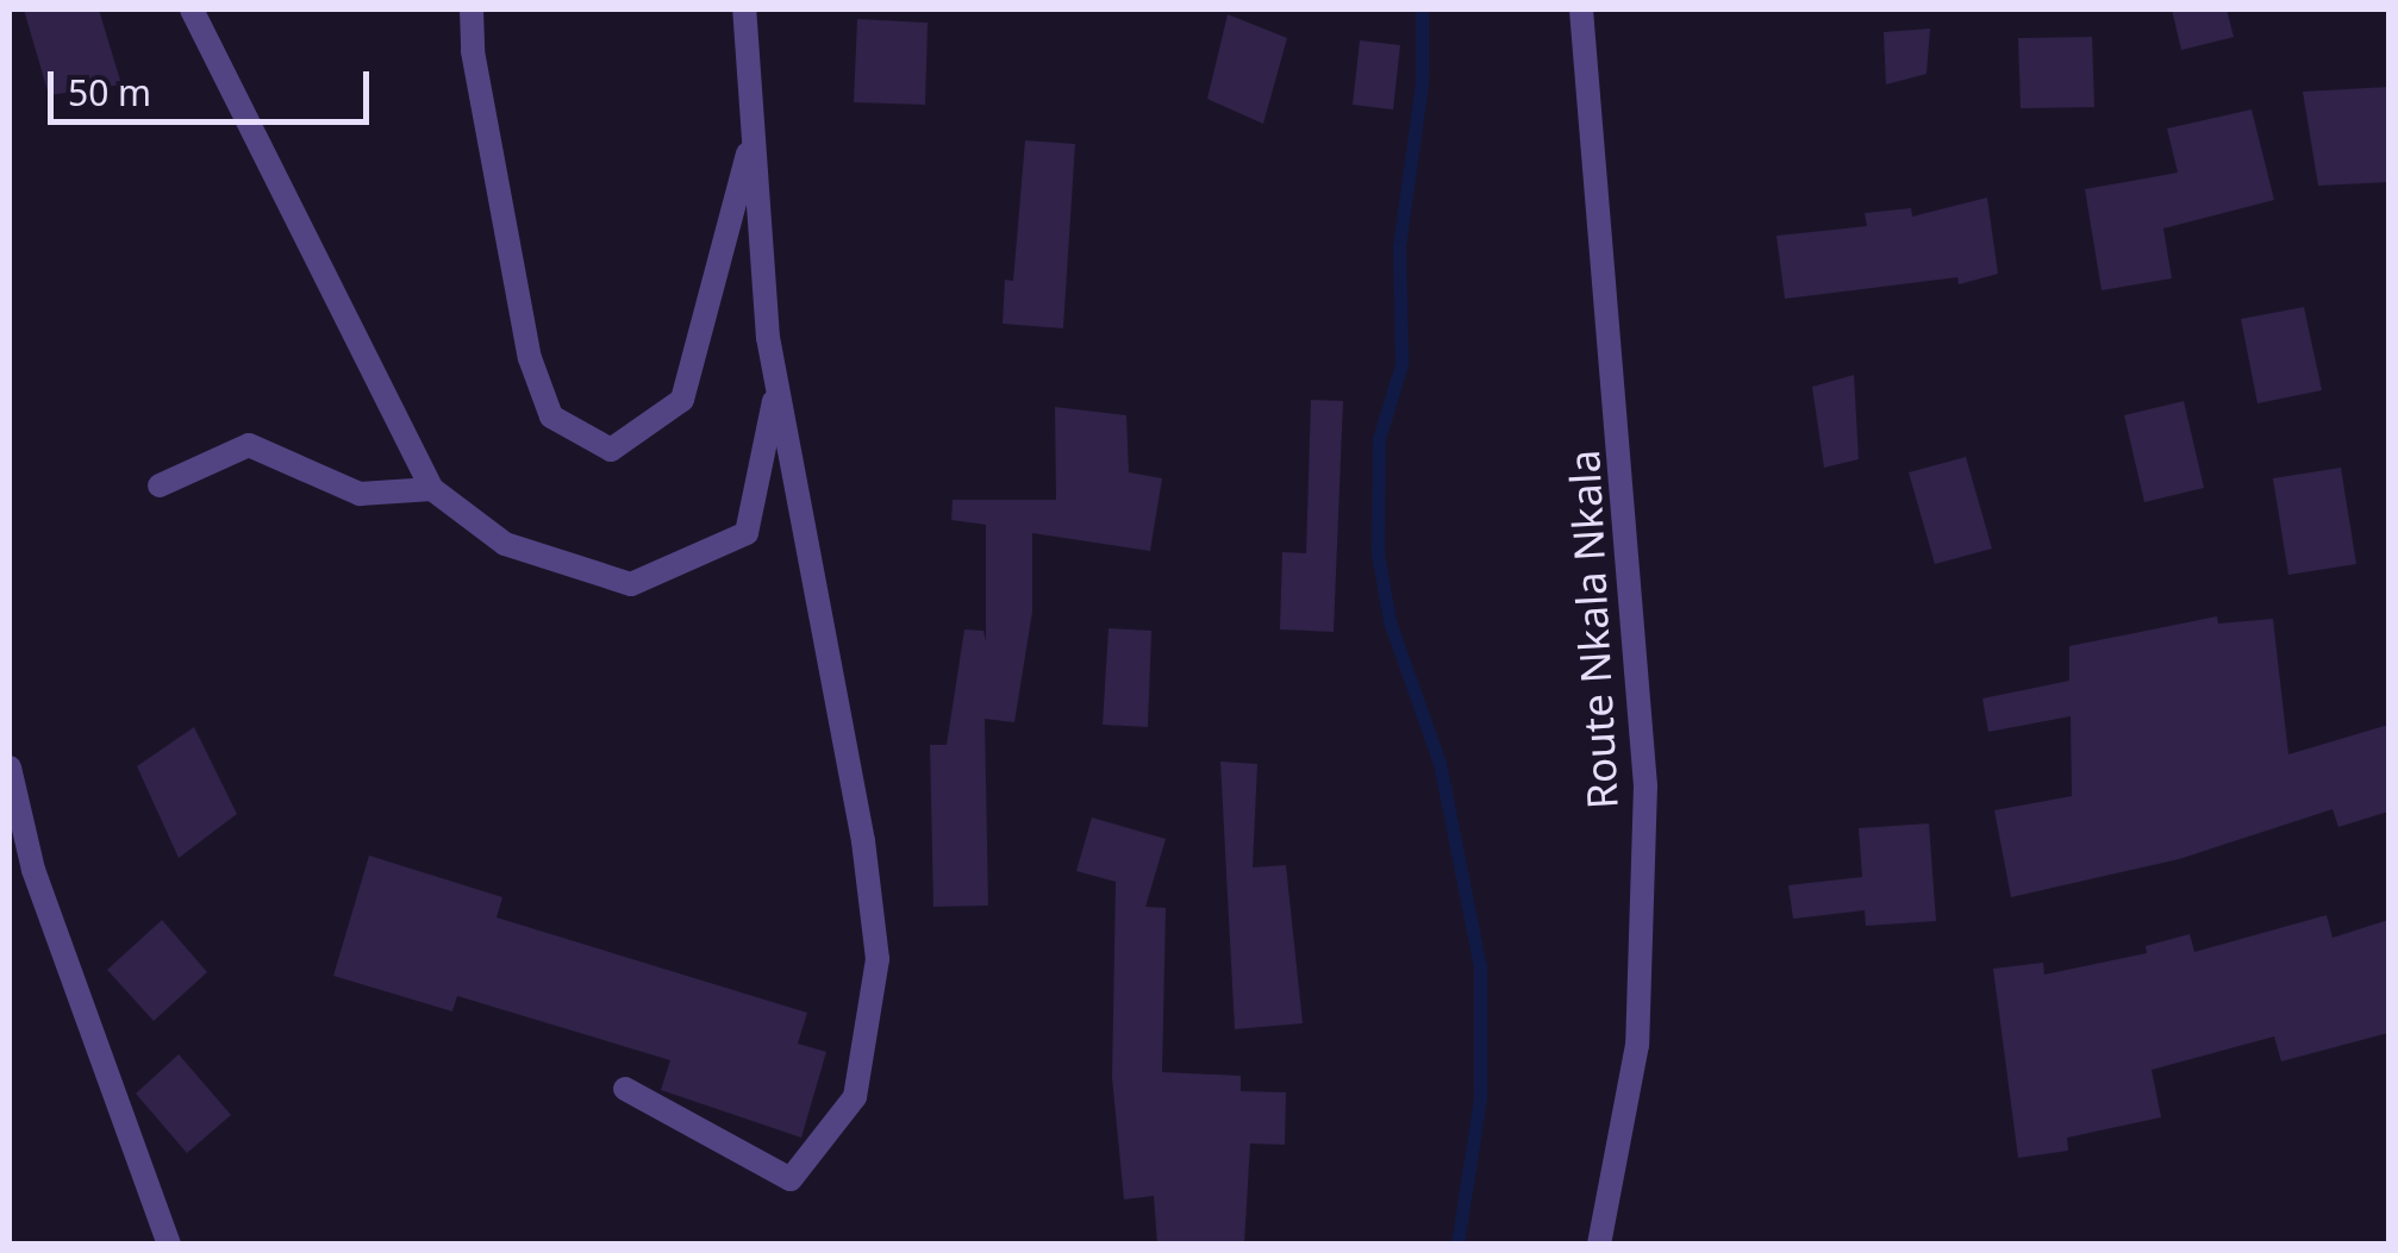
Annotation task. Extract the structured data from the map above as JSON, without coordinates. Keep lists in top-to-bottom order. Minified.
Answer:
{"streets":{"street":["Route Nkala Nkala"]},"scale_bar":"50 m"}
